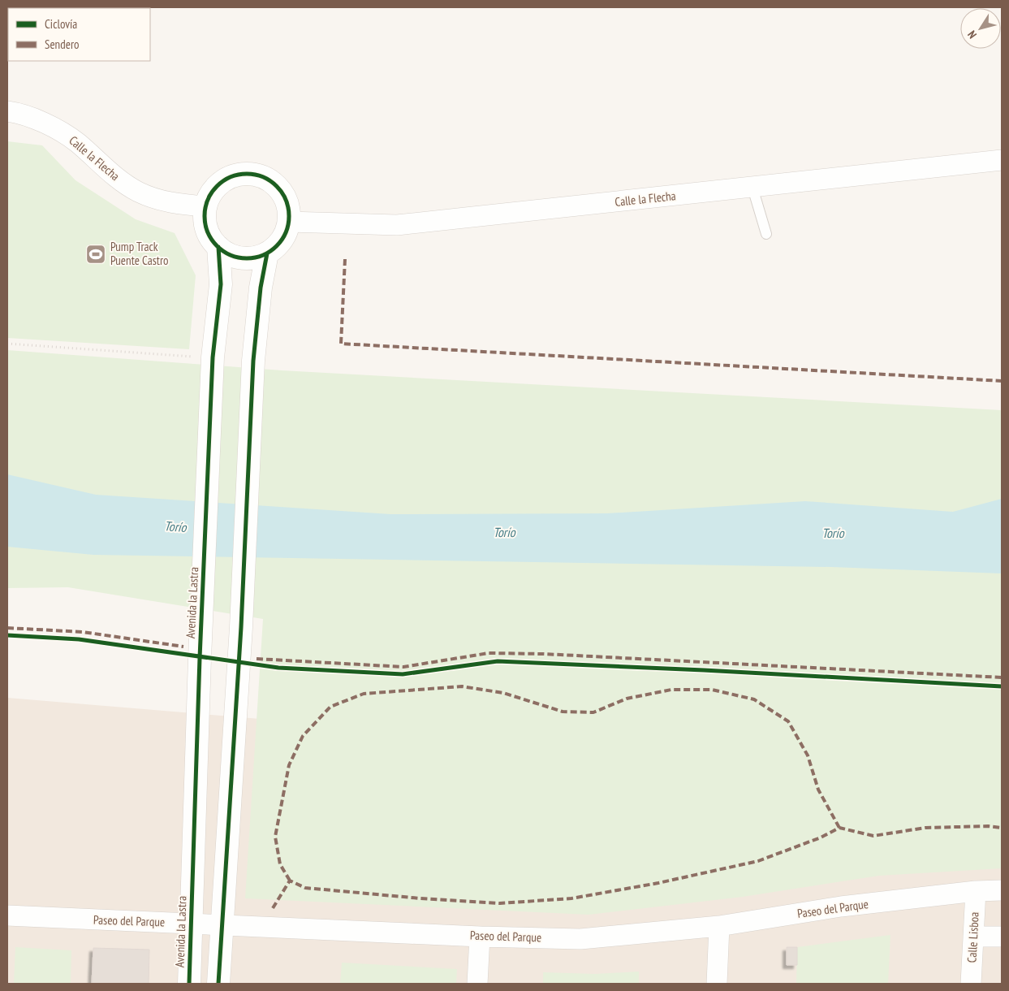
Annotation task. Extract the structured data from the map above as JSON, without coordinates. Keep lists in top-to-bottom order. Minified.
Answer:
{"streets":{"main road":["Avenida la Lastra"],"street":["Calle la Flecha","Paseo del Parque","Calle Lisboa"]},"crossings":[["Calle la Flecha","Avenida la Lastra"],["Avenida la Lastra","Paseo del Parque"],["Paseo del Parque","Calle Lisboa"]],"water":["Torío"],"places":{"sports":["Pump Track Puente Castro"]},"legend":["Ciclovía","Sendero"],"north":"bottom left"}
